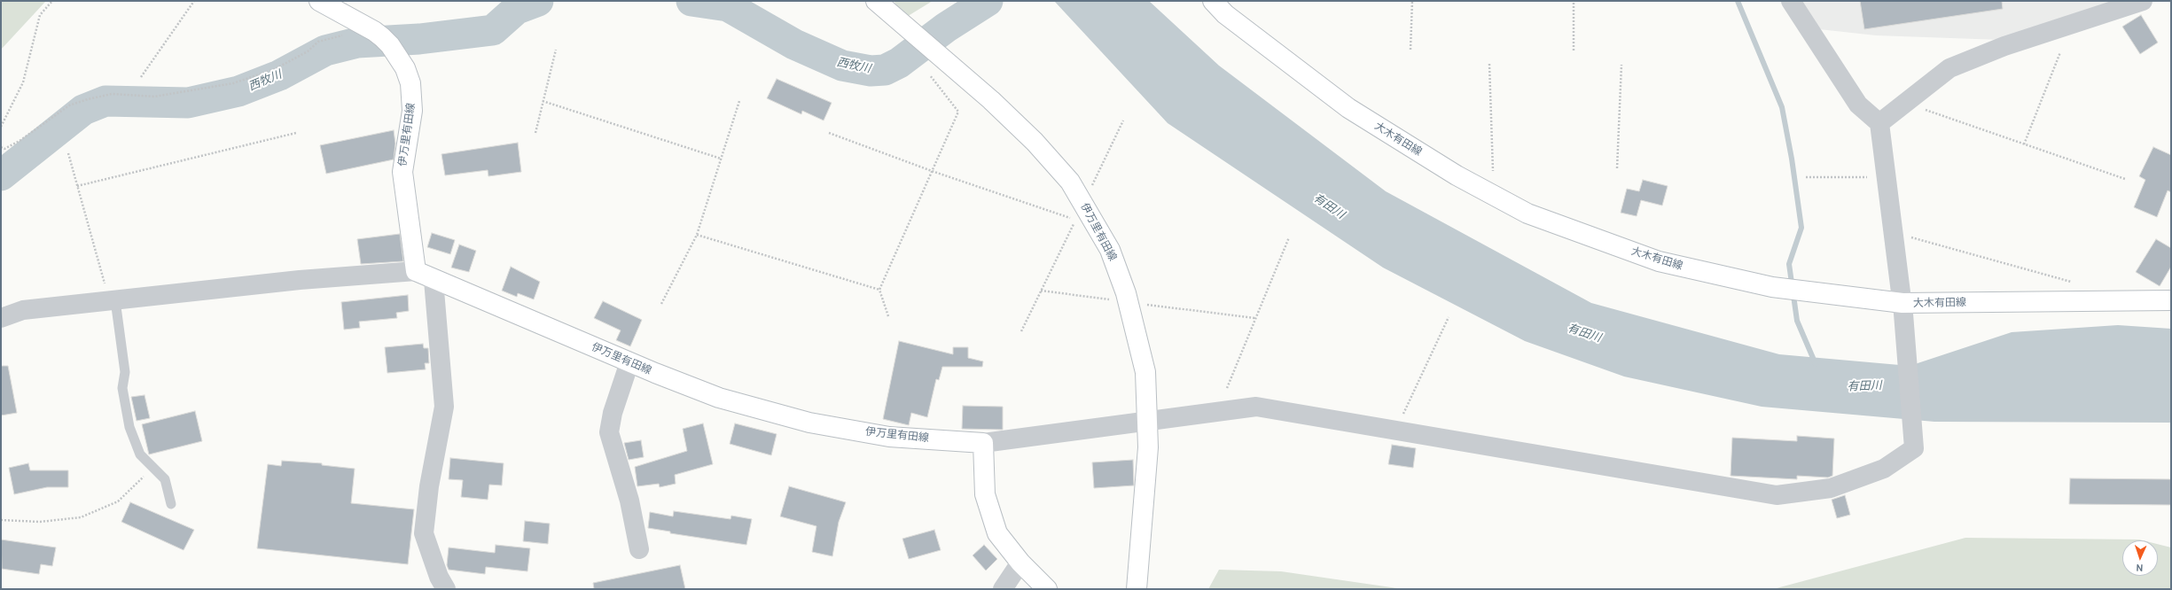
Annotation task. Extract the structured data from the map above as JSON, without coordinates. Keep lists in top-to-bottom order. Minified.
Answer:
{"streets":{"main road":["伊万里有田線","大木有田線"]},"water":["西牧川","有田川"],"north":"bottom"}
